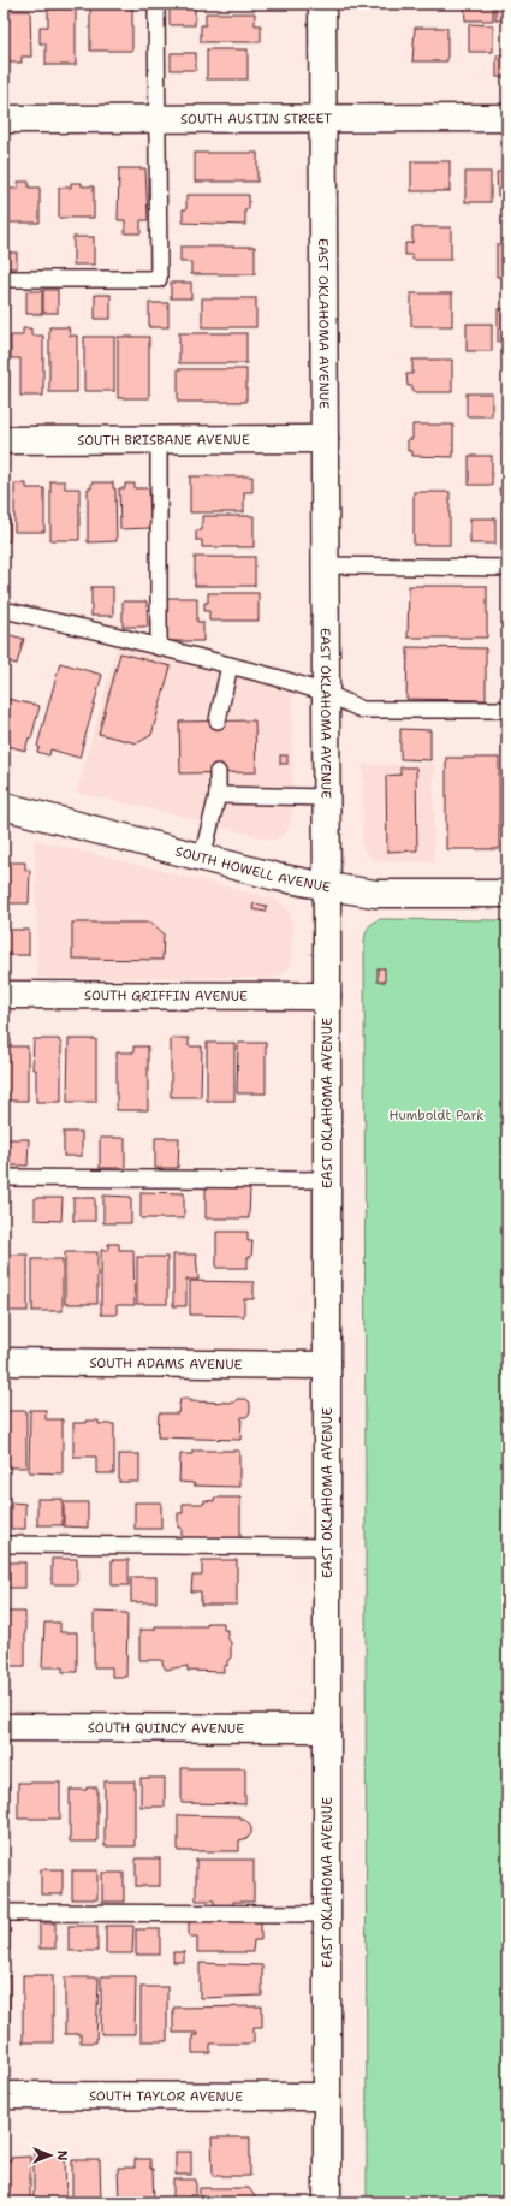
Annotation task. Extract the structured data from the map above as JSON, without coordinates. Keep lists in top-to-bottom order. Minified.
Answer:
{"streets":{"street":["SOUTH AUSTIN STREET","EAST OKLAHOMA AVENUE","SOUTH BRISBANE AVENUE","SOUTH HOWELL AVENUE","SOUTH GRIFFIN AVENUE","SOUTH ADAMS AVENUE","SOUTH QUINCY AVENUE","SOUTH TAYLOR AVENUE"]},"crossings":[["SOUTH AUSTIN STREET","EAST OKLAHOMA AVENUE"],["EAST OKLAHOMA AVENUE","SOUTH BRISBANE AVENUE"],["EAST OKLAHOMA AVENUE","SOUTH HOWELL AVENUE"],["EAST OKLAHOMA AVENUE","SOUTH GRIFFIN AVENUE"],["EAST OKLAHOMA AVENUE","SOUTH ADAMS AVENUE"],["EAST OKLAHOMA AVENUE","SOUTH QUINCY AVENUE"],["EAST OKLAHOMA AVENUE","SOUTH TAYLOR AVENUE"]],"parks":["Humboldt Park"],"north":"right"}
